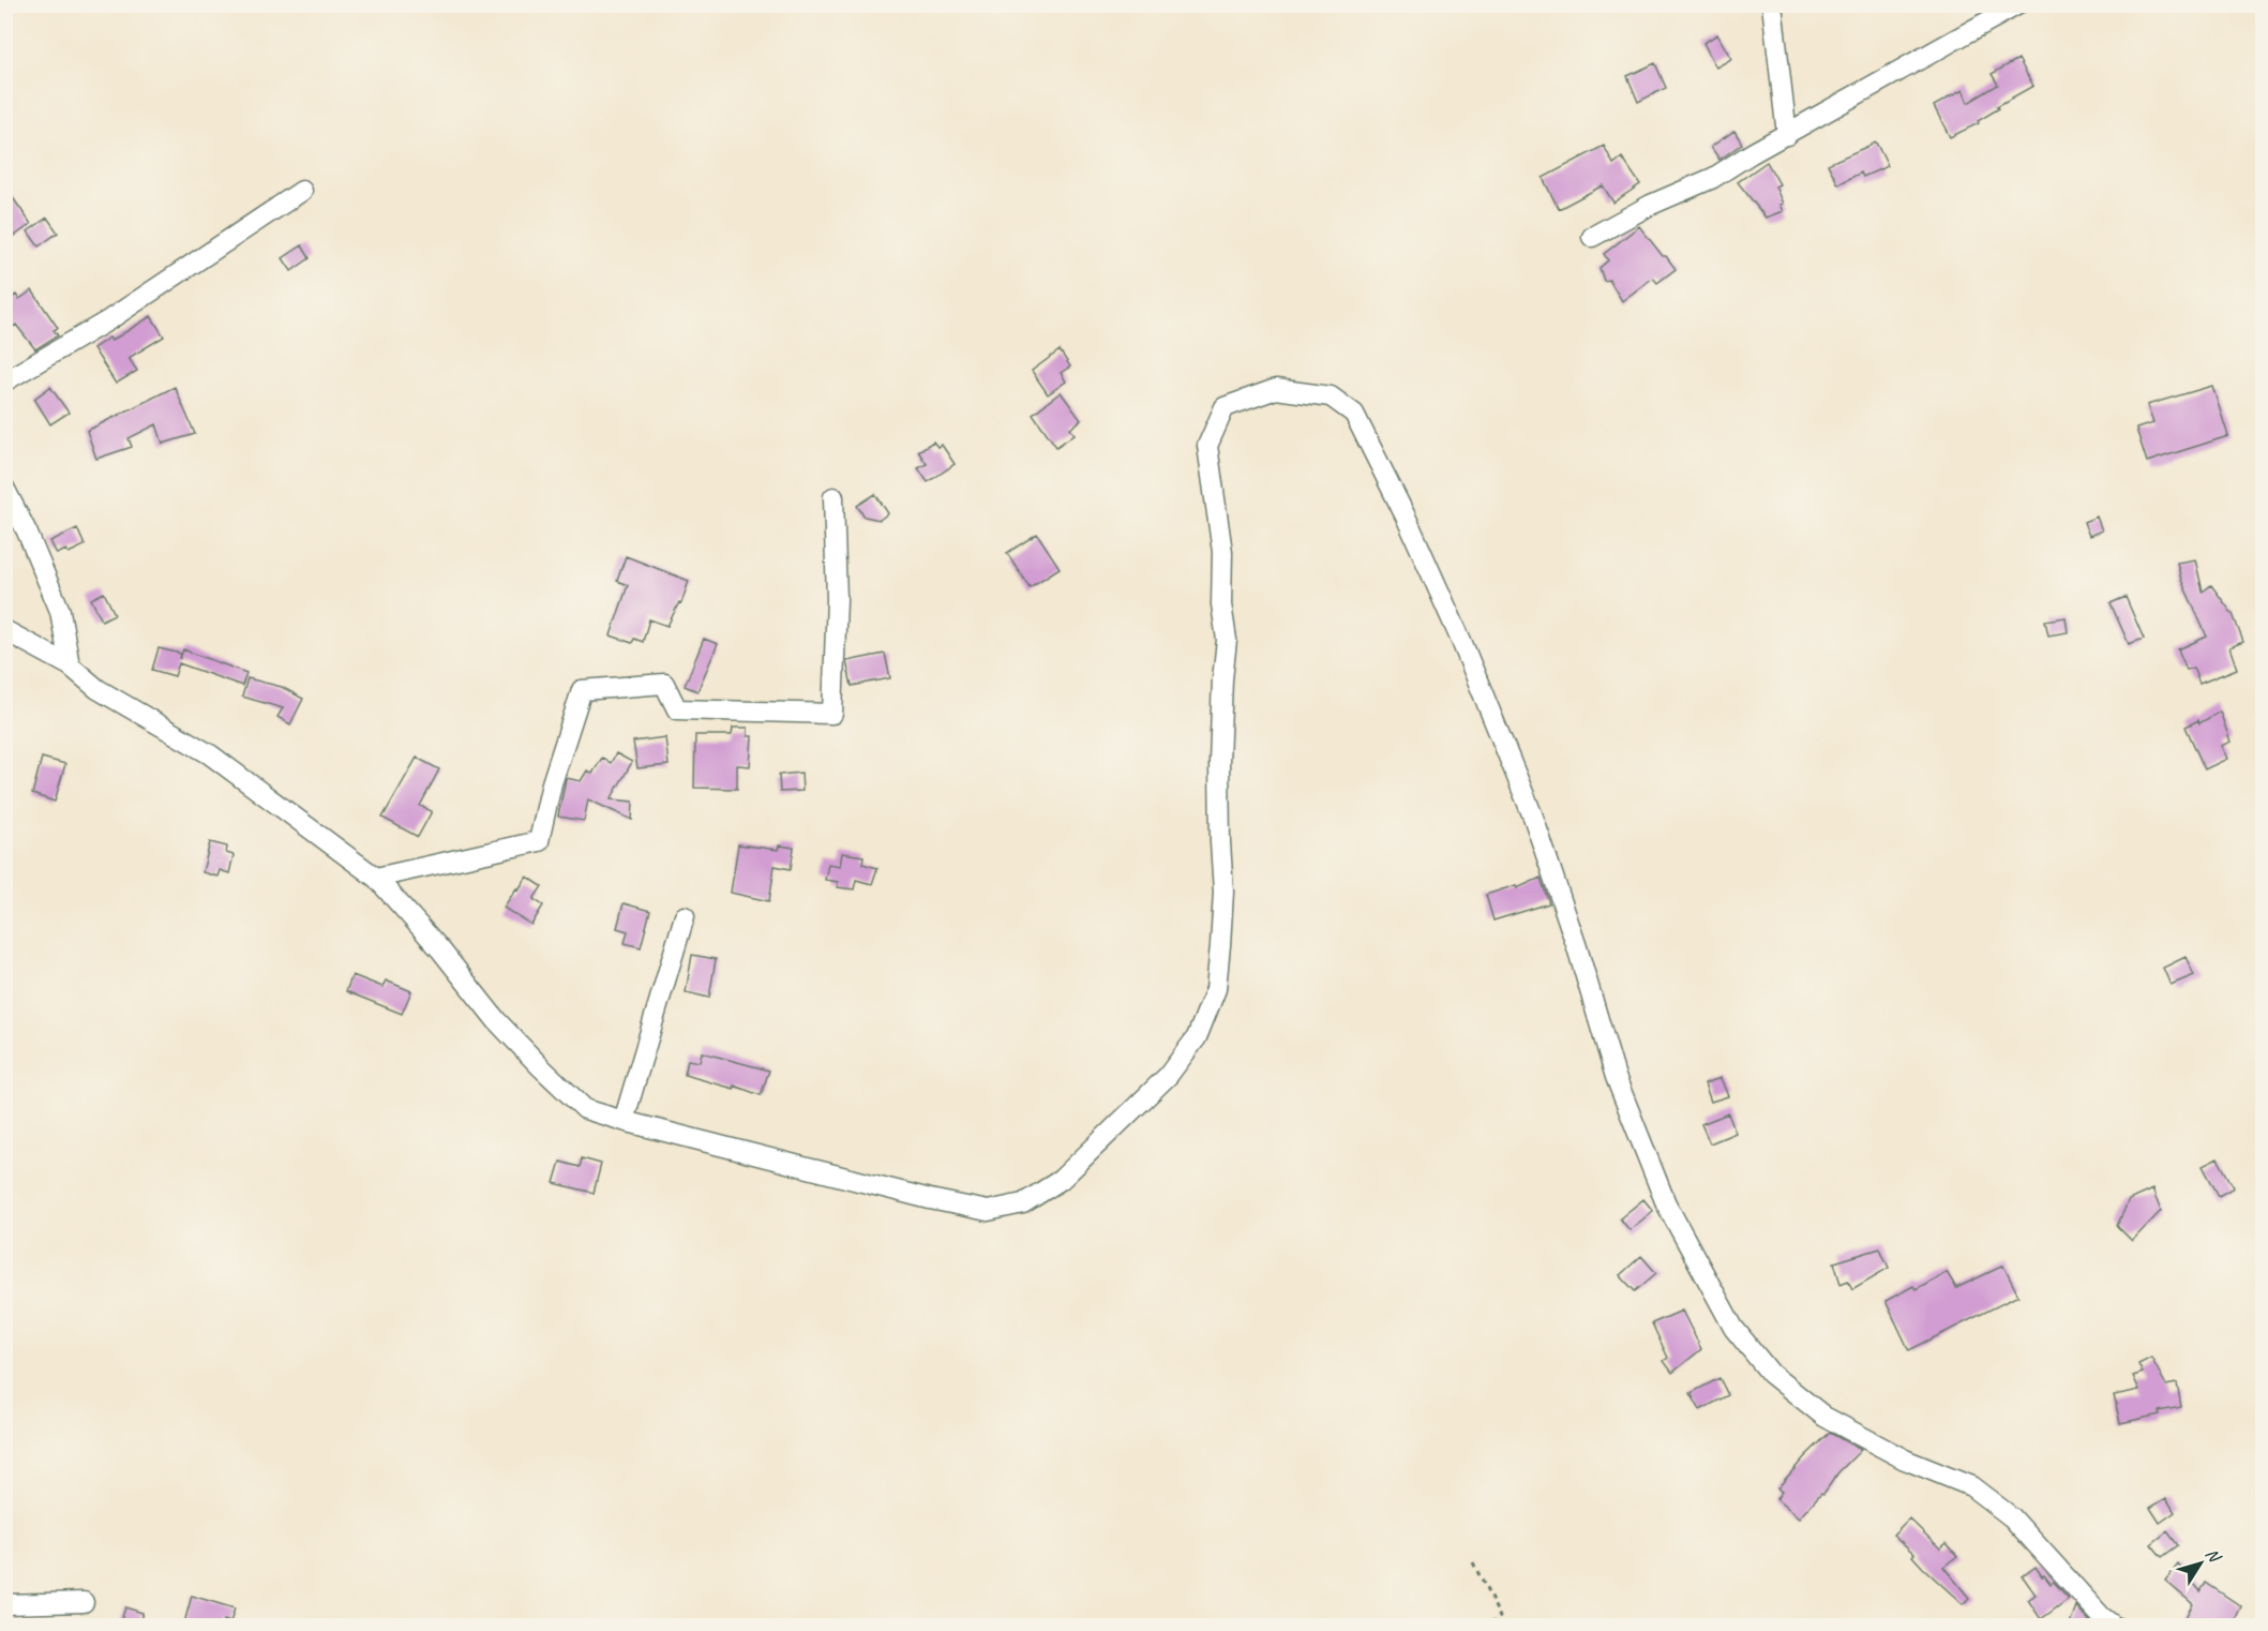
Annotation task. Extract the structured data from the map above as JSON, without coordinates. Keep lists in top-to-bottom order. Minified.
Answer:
{"north":"top right"}
